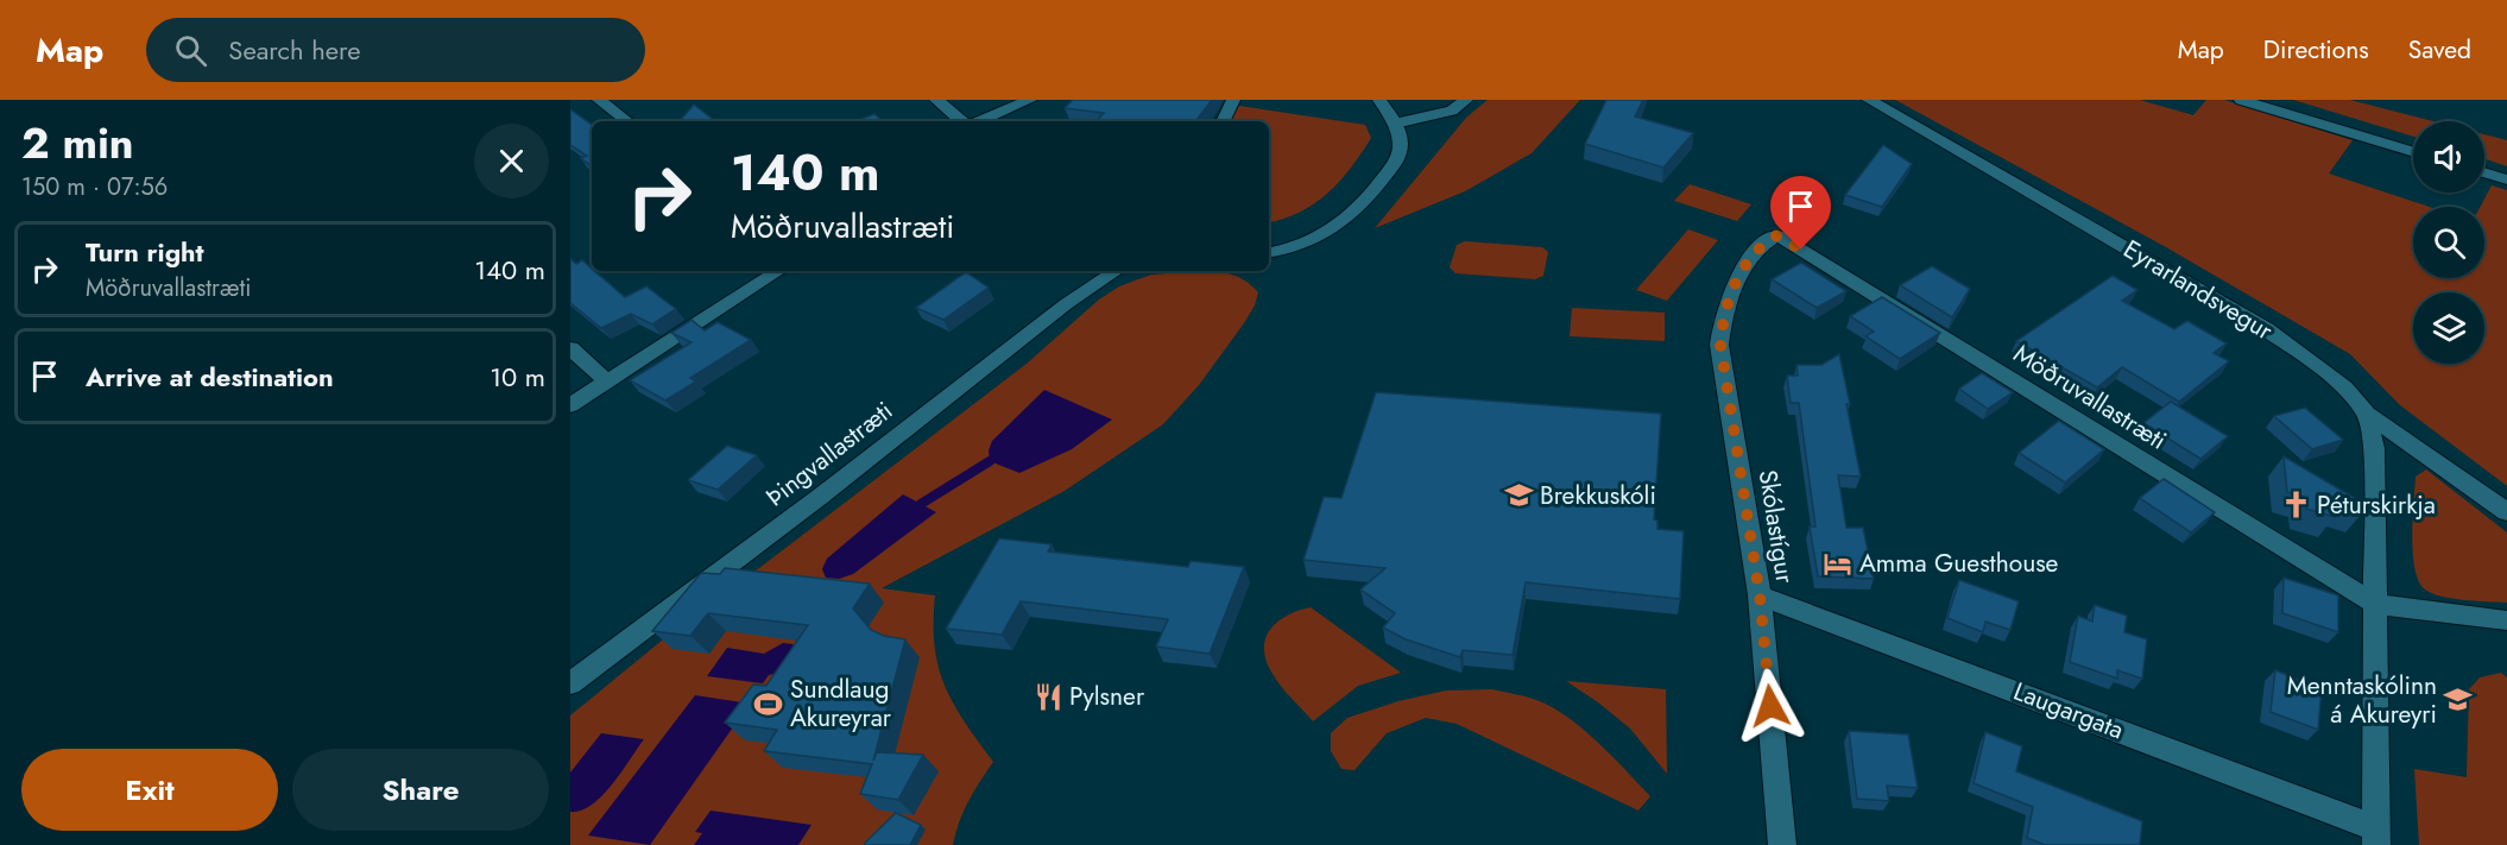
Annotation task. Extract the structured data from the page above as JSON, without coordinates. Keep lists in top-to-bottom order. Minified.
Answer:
{"streets":{"street":["Eyrarlandsvegur","Möðruvallastræti","Þingvallastræti","Skólastígur","Laugargata"]},"crossings":[["Möðruvallastræti","Skólastígur"],["Skólastígur","Laugargata"]],"places":{"school or university":["Brekkuskóli","Menntaskólinn á Akureyri"],"church":["Péturskirkja"],"hotel":["Amma Guesthouse"],"restaurant":["Pylsner"],"sports":["Sundlaug Akureyrar"]},"page":{"header":"Map","search":"Search here","nav":["Map","Directions","Saved"],"heading":["2 min","150 m · 07:56"],"turn":["140 m","Möðruvallastræti"],"list":[{"name":"Turn right","note":"Möðruvallastræti","value":"140 m"},{"name":"Arrive at destination","value":"10 m"}],"buttons":["Exit","Share"]}}
